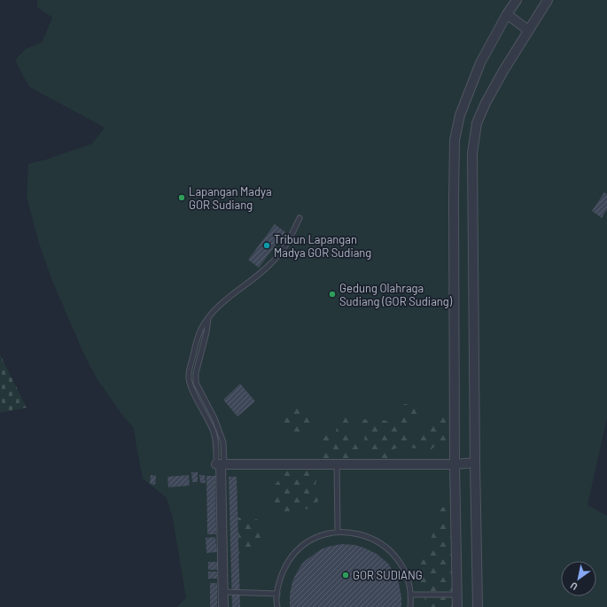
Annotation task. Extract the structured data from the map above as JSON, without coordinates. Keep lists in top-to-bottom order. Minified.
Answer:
{"places":["Lapangan Madya GOR Sudiang","Tribun Lapangan Madya GOR Sudiang","Gedung Olahraga Sudiang (GOR Sudiang)","GOR SUDIANG"],"north":"bottom left"}
